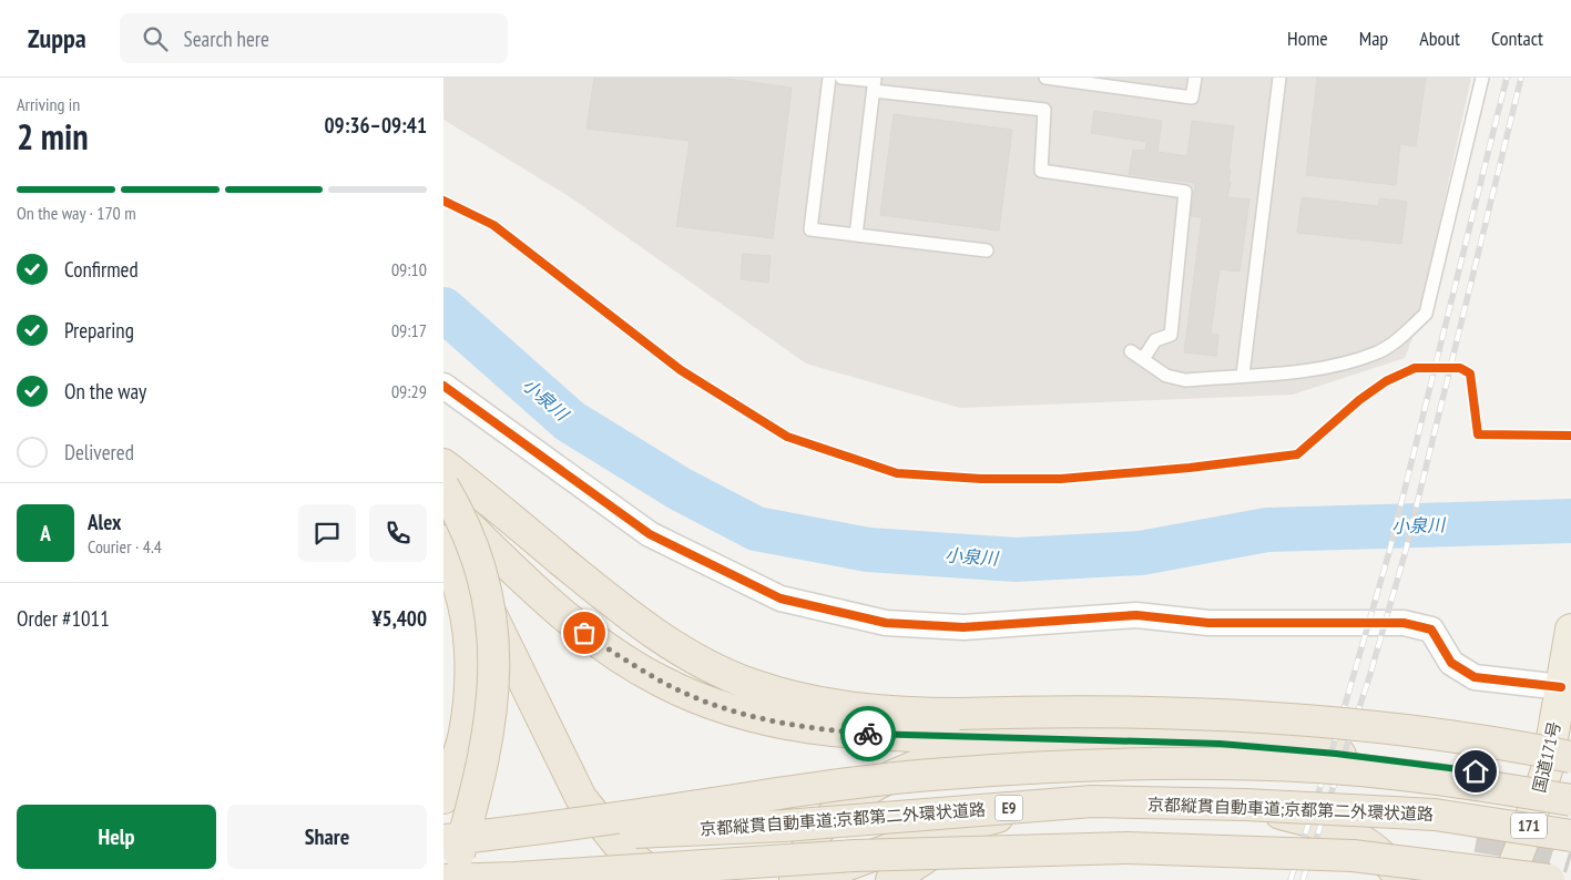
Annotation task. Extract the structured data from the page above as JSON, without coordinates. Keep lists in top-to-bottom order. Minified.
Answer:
{"streets":{"highway":["国道171号","E9","京都縦貫自動車道;京都第二外環状道路","171"]},"water":["小泉川"],"page":{"header":"Zuppa","search":"Search here","nav":["Home","Map","About","Contact"],"heading":["2 min","Arriving in","09:36–09:41"],"panel":["Alex","Courier · 4.4","Order #1011","¥5,400"],"bar":"On the way · 170 m","list":[["Confirmed","09:10"],["Preparing","09:17"],["On the way","09:29"],"Delivered"],"round":"A","buttons":["Help","Share"]}}
